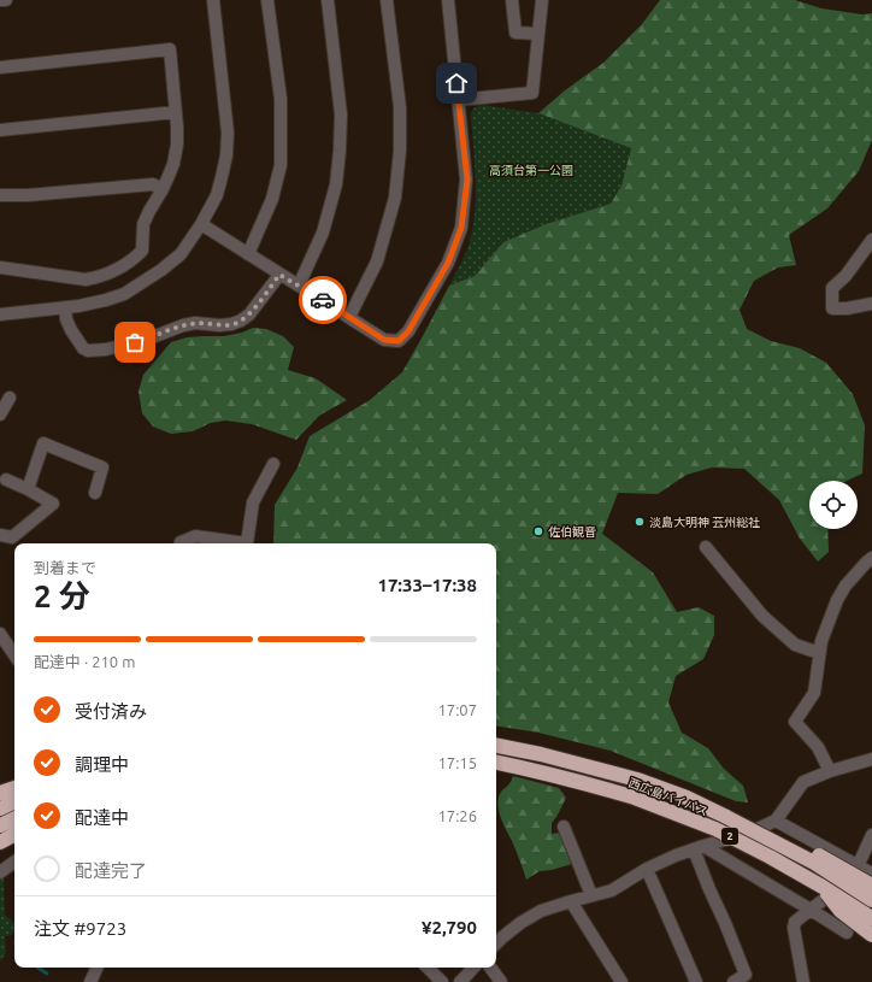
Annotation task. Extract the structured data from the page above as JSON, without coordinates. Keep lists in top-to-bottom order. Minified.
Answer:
{"streets":{"highway":["西広島バイパス","2"]},"parks":["高須台第一公園"],"places":["淡島大明神 芸州総社","佐伯観音"],"page":{"heading":["2 分","到着まで","17:33–17:38"],"panel":["注文 #9723","¥2,790"],"bar":"配達中 · 210 m","list":[["受付済み","17:07"],["調理中","17:15"],["配達中","17:26"],"配達完了"]}}
